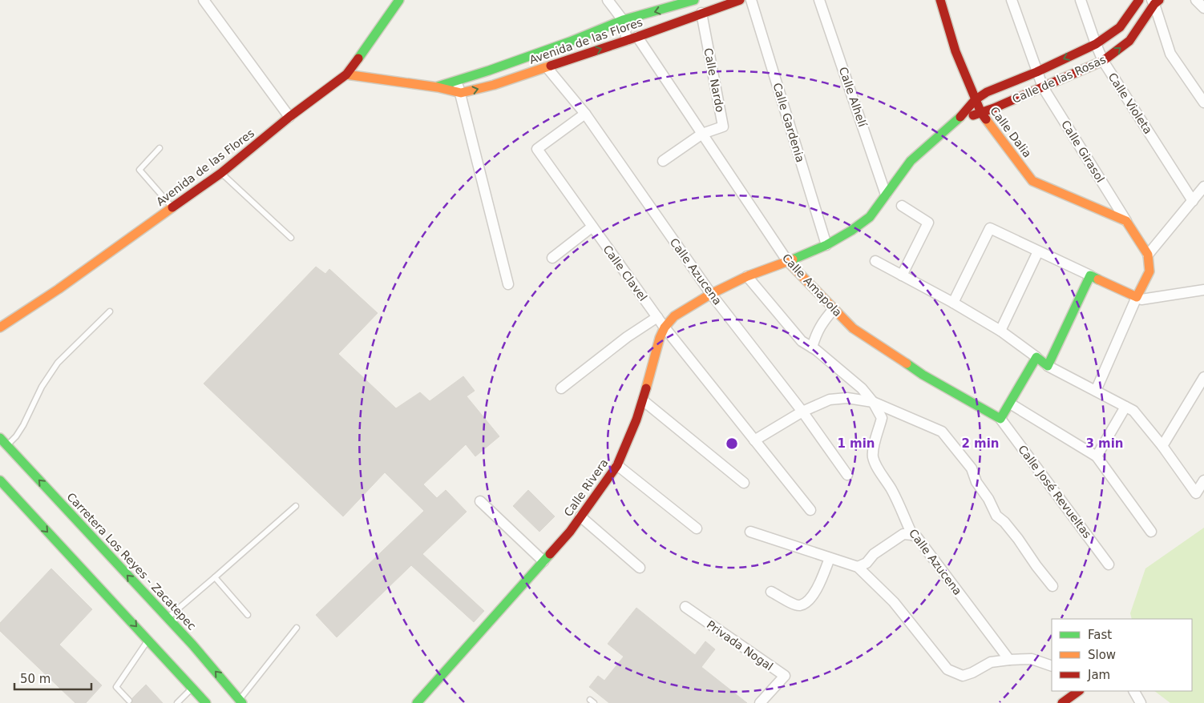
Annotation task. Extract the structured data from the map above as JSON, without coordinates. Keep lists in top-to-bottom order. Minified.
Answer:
{"streets":{"main road":["Avenida de las Flores","Calle de las Rosas","Calle Dalia","Calle Girasol","Calle Amapola","Calle Rivera","Carretera Los Reyes - Zacatepec"],"street":["Calle Nardo","Calle Alhelí","Calle Violeta","Calle Gardenia","Calle Azucena","Calle Clavel","Calle José Revueltas","Privada Nogal"]},"crossings":[["Avenida de las Flores","Calle Nardo"],["Avenida de las Flores","Calle Azucena"],["Avenida de las Flores","Calle Amapola"],["Calle de las Rosas","Calle Alhelí"],["Calle de las Rosas","Calle Violeta"],["Calle de las Rosas","Calle Gardenia"],["Calle de las Rosas","Calle Dalia"],["Calle de las Rosas","Calle Girasol"],["Calle de las Rosas","Calle Amapola"],["Calle de las Rosas","Calle Rivera"],["Calle Nardo","Calle Amapola"],["Calle Dalia","Calle Girasol"],["Calle Azucena","Calle Clavel"],["Calle Azucena","Calle Rivera"],["Calle Clavel","Calle Rivera"],["Calle Amapola","Calle Rivera"],["Calle Amapola","Calle José Revueltas"]],"legend":["Fast","Slow","Jam"],"scale_bar":"50 m","rings":["1 min","2 min","3 min"]}
